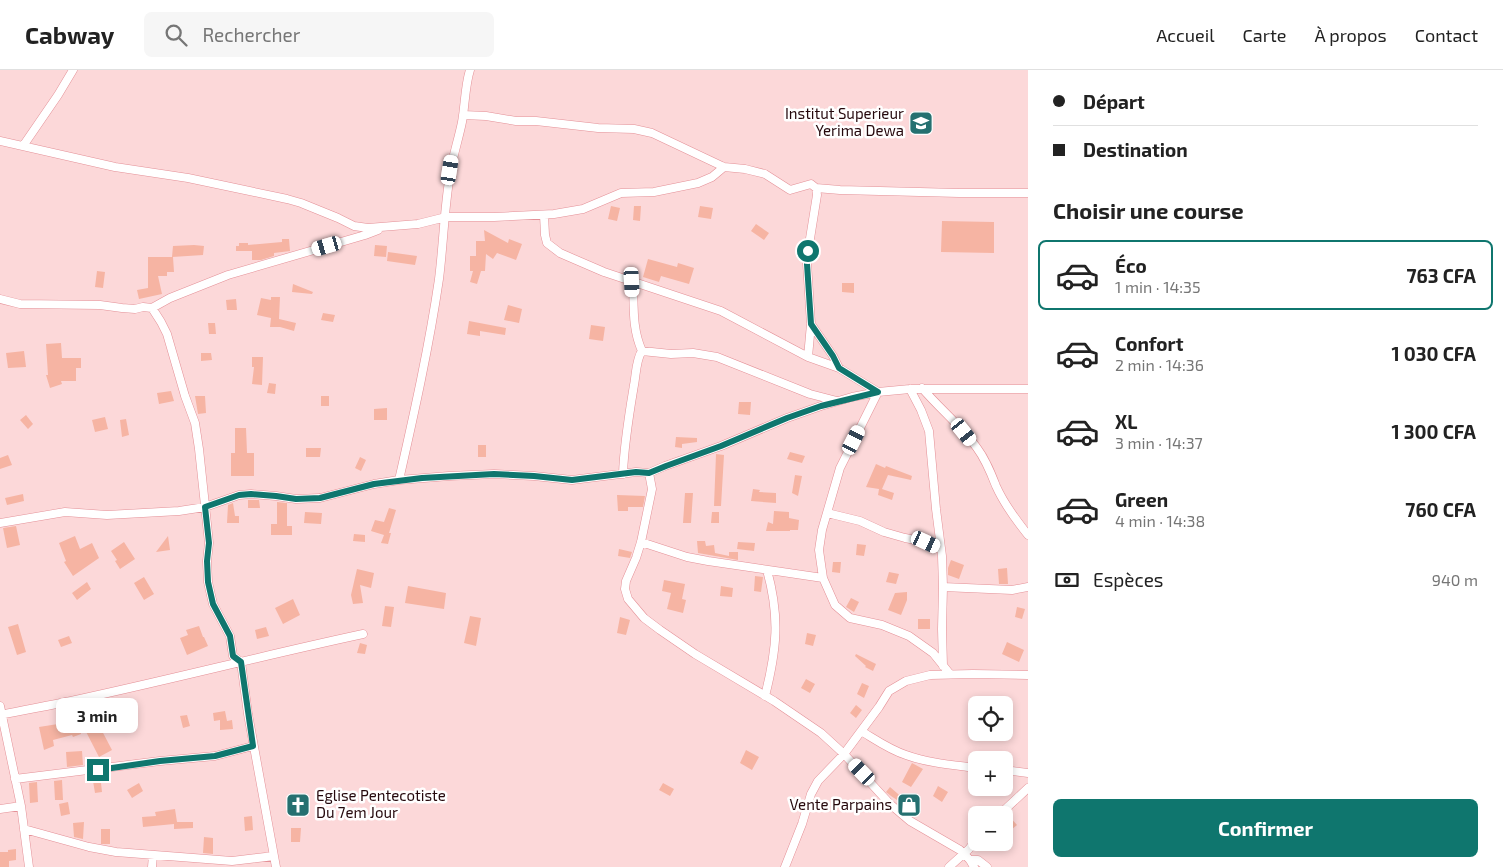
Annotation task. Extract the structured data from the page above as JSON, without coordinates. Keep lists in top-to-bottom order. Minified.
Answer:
{"places":{"school or university":["Institut Superieur Yerima Dewa"],"church":["Eglise Pentecotiste Du 7em Jour"],"shop":["Vente Parpains"]},"page":{"header":"Cabway","search":"Rechercher","nav":["Accueil","Carte","À propos","Contact"],"banner":["Départ","Destination"],"heading":"Choisir une course","list":[{"name":"Éco","note":"1 min · 14:35","value":"763 CFA"},{"name":"Confort","note":"2 min · 14:36","value":"1 030 CFA"},{"name":"XL","note":"3 min · 14:37","value":"1 300 CFA"},{"name":"Green","note":"4 min · 14:38","value":"760 CFA"}],"pay":["Espèces","940 m"],"map_buttons":["+","−"],"bubble":"3 min","buttons":"Confirmer"}}
